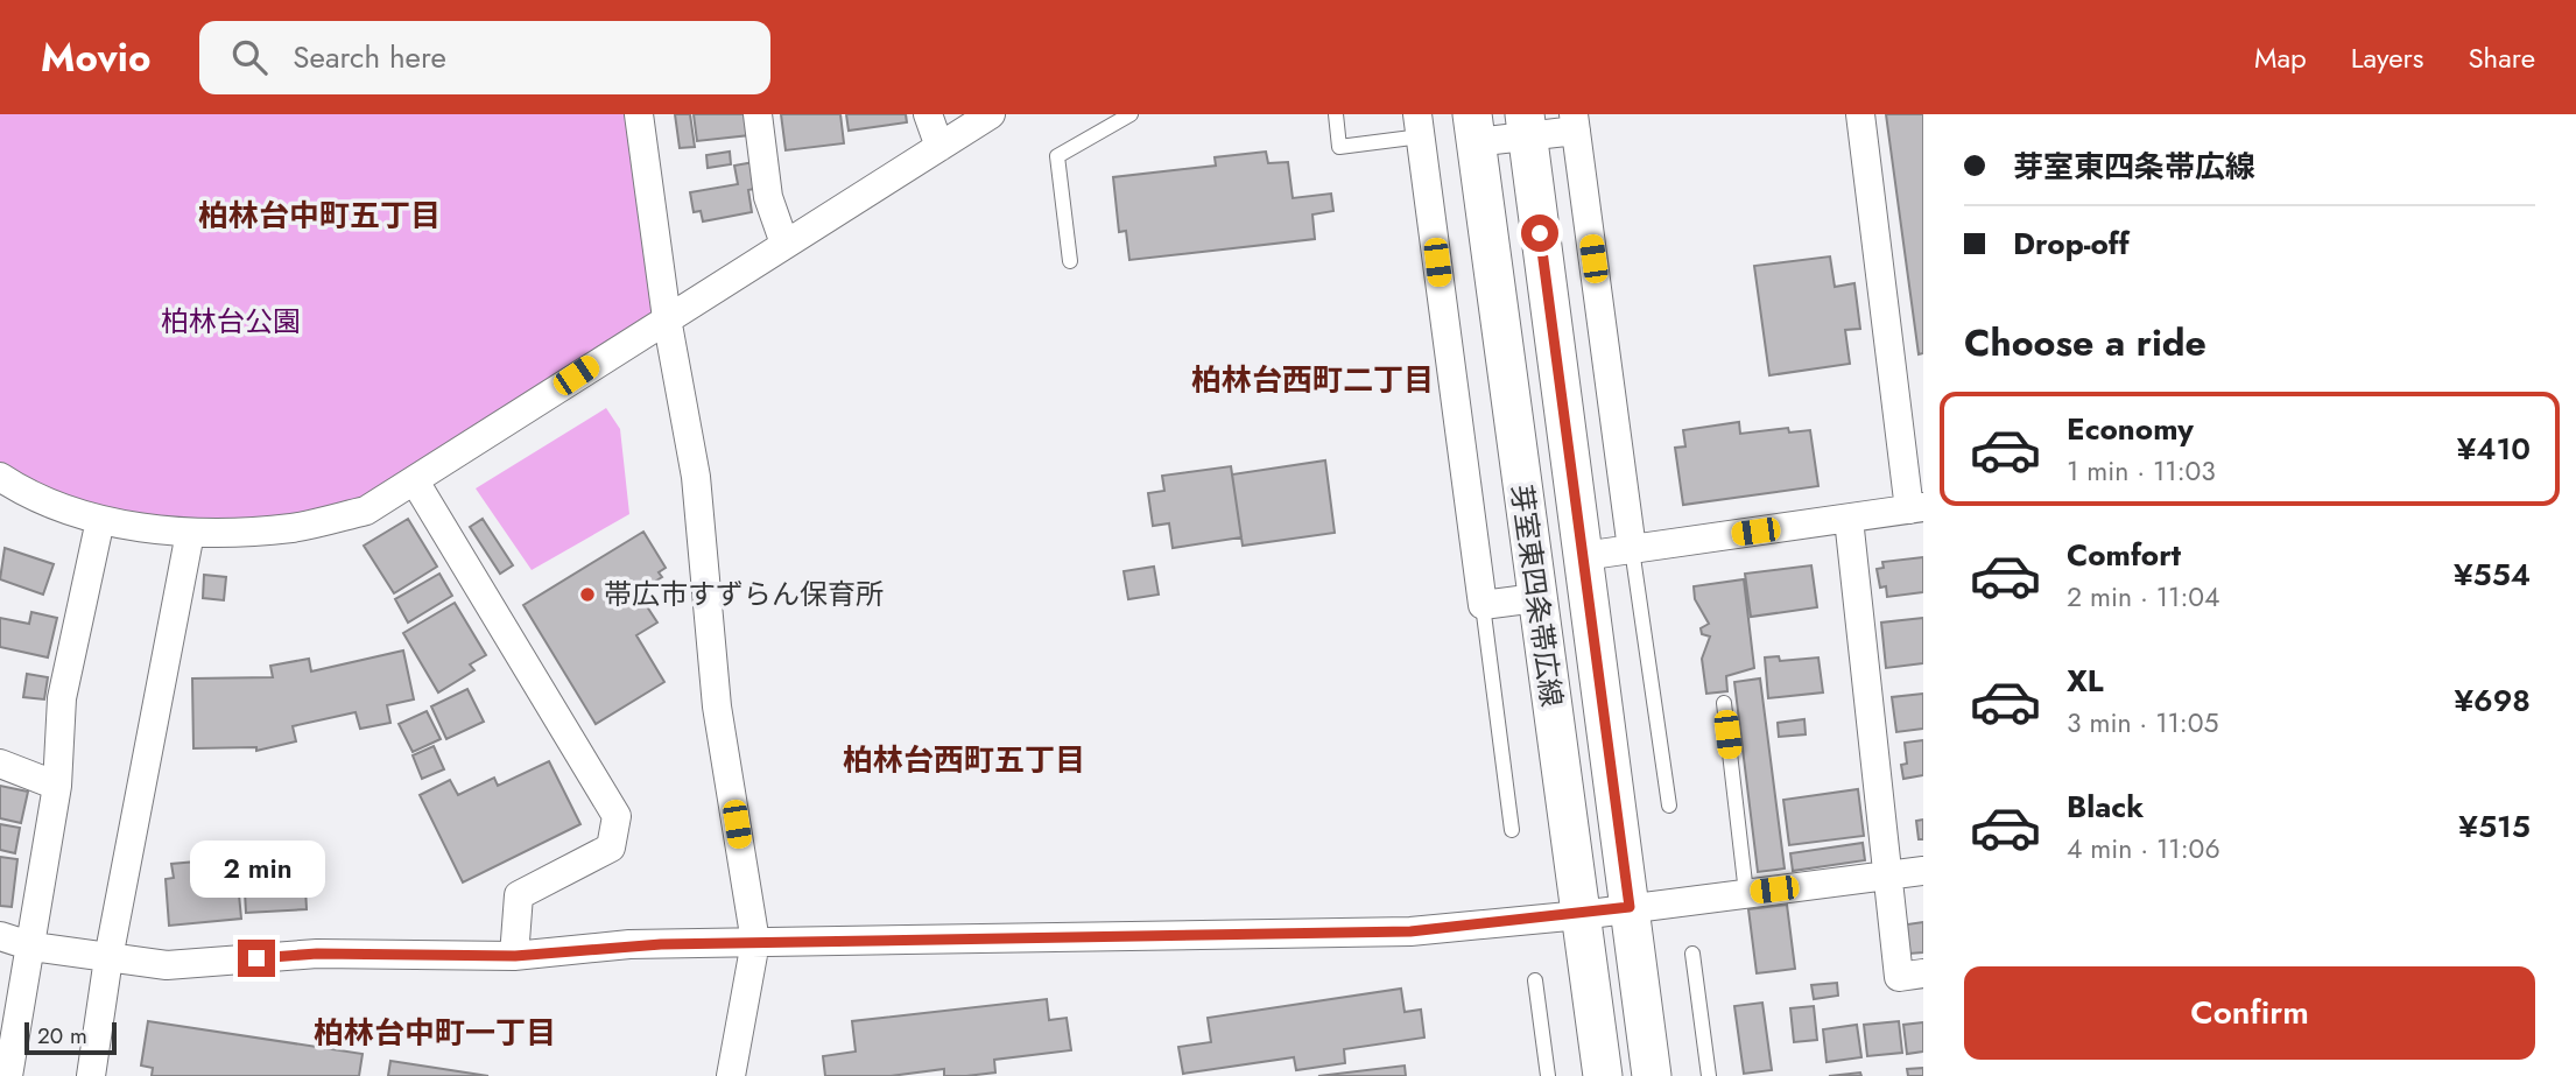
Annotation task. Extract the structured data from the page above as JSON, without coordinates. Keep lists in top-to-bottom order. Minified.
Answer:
{"streets":{"main road":["芽室東四条帯広線"]},"districts":["柏林台中町五丁目","柏林台西町二丁目","柏林台西町五丁目","柏林台中町一丁目"],"parks":["柏林台公園"],"places":["帯広市すずらん保育所"],"scale_bar":"20 m","page":{"header":"Movio","search":"Search here","nav":["Map","Layers","Share"],"banner":["芽室東四条帯広線","Drop-off"],"heading":"Choose a ride","list":[{"name":"Economy","note":"1 min · 11:03","value":"¥410"},{"name":"Comfort","note":"2 min · 11:04","value":"¥554"},{"name":"XL","note":"3 min · 11:05","value":"¥698"},{"name":"Black","note":"4 min · 11:06","value":"¥515"}],"bubble":"2 min","buttons":"Confirm","scale":"20 m"}}
